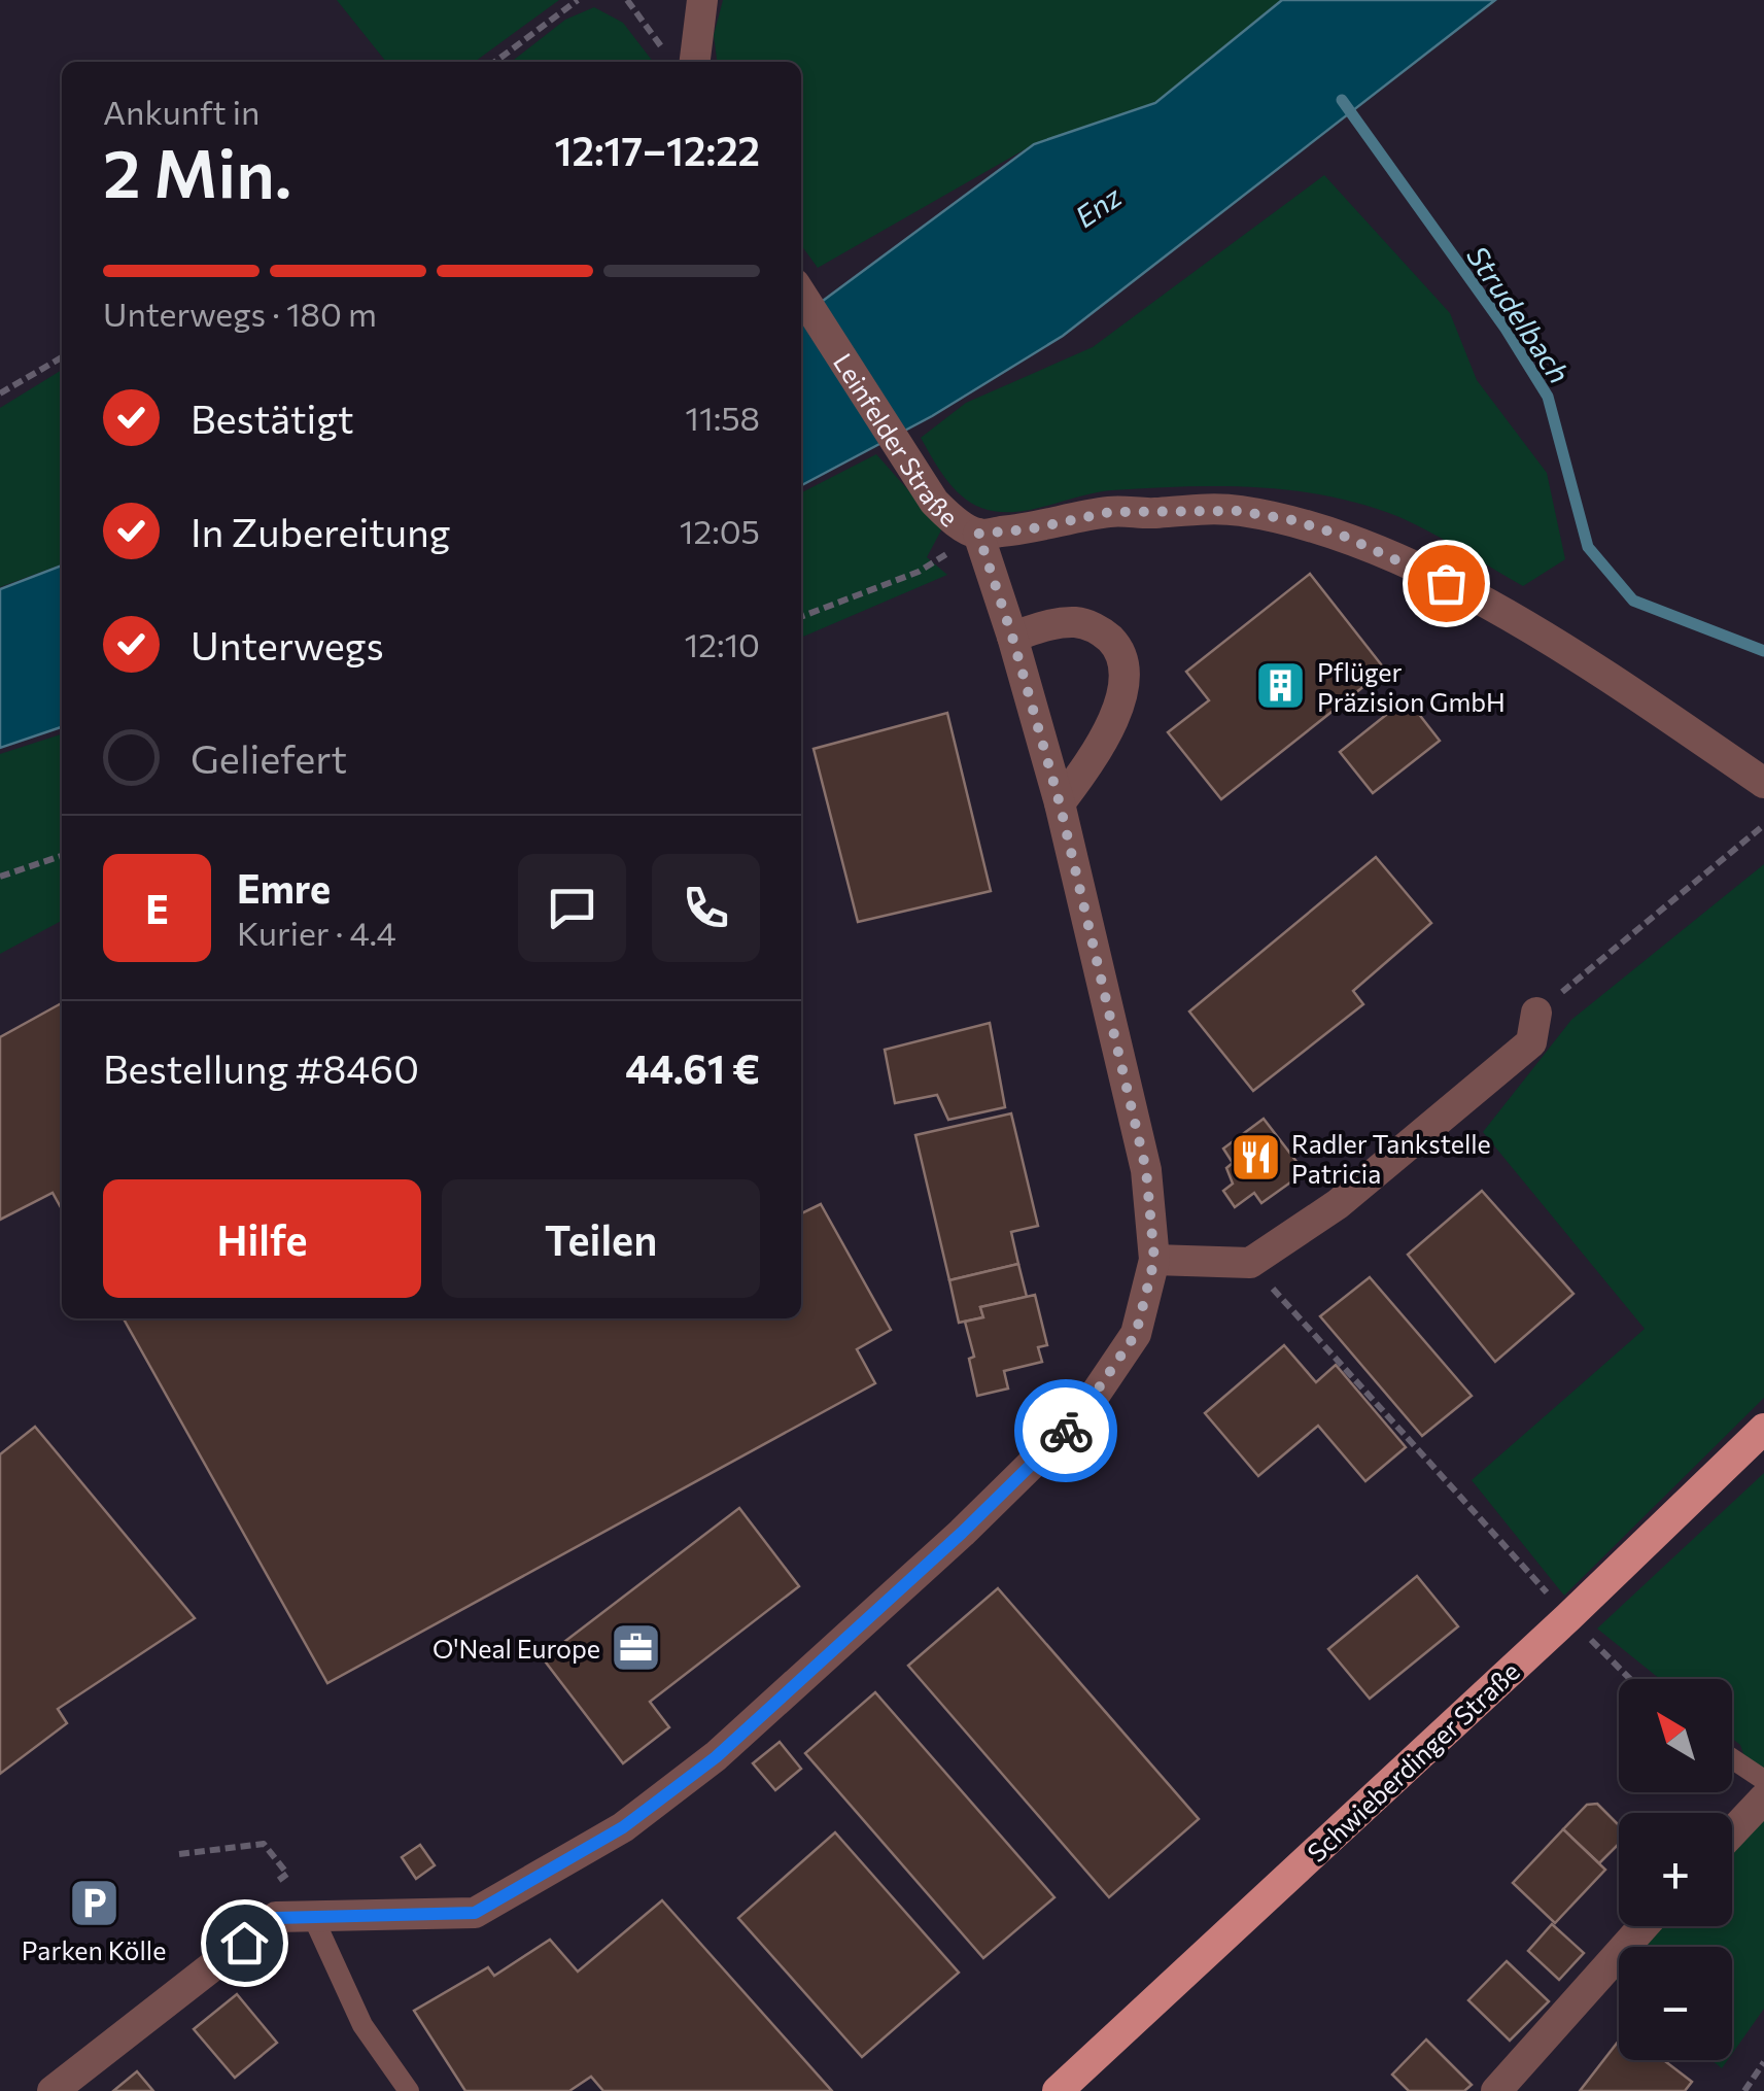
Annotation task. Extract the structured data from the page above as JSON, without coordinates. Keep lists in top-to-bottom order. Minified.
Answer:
{"streets":{"main road":["Schwieberdinger Straße"],"street":["Leinfelder Straße"]},"water":["Enz","Strudelbach"],"places":{"building":["Pflüger Präzision GmbH"],"restaurant":["Radler Tankstelle Patricia"],"office":["O'Neal Europe"],"parking":["Parken Kölle"]},"north":"top left","page":{"heading":["2 Min.","Ankunft in","12:17–12:22"],"panel":["Emre","Kurier · 4.4","Bestellung #8460","44.61 €"],"bar":"Unterwegs · 180 m","list":[["Bestätigt","11:58"],["In Zubereitung","12:05"],["Unterwegs","12:10"],"Geliefert"],"round":"E","buttons":["Hilfe","Teilen"],"map_buttons":["+","−"]}}
